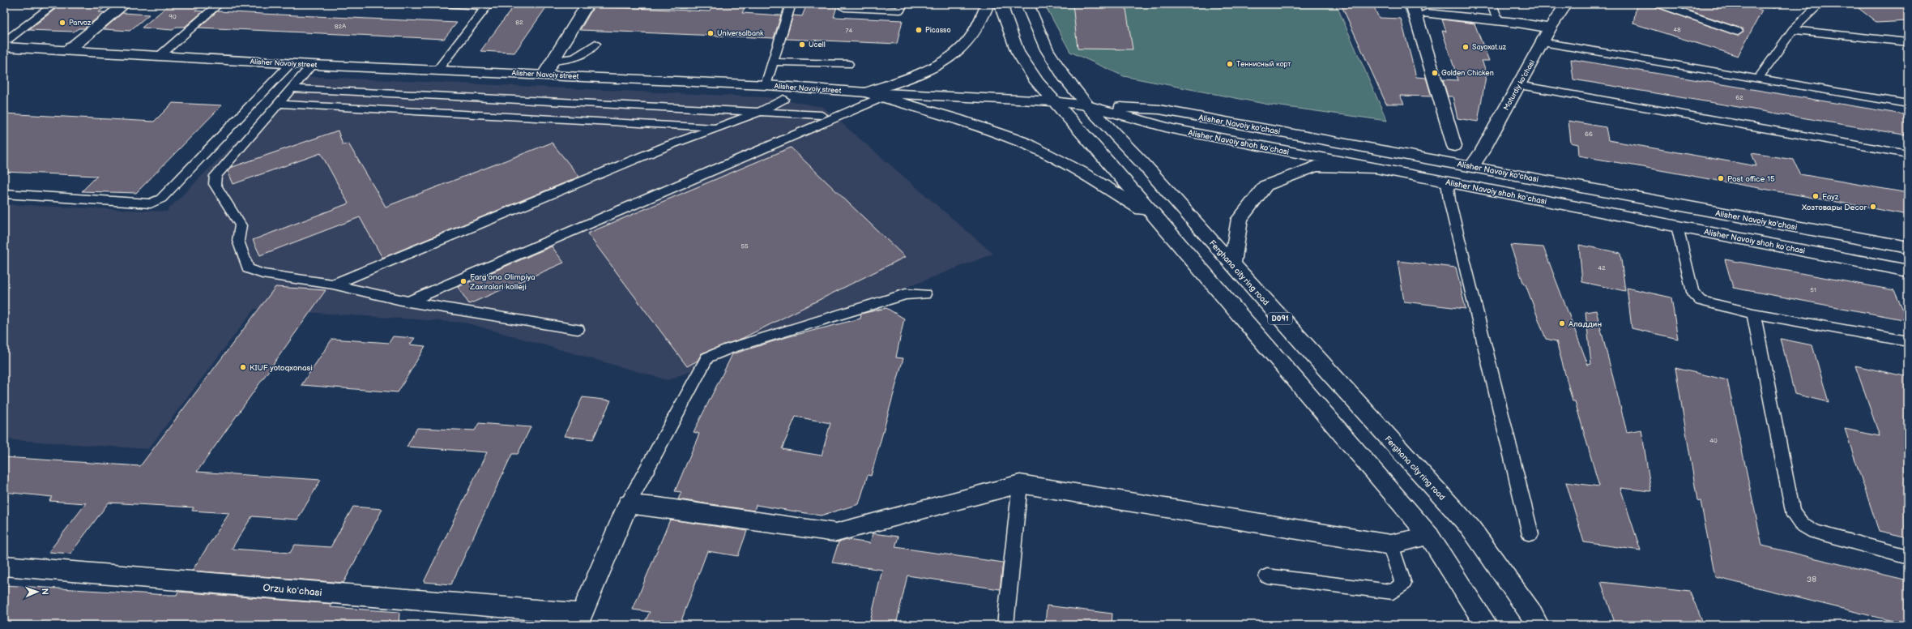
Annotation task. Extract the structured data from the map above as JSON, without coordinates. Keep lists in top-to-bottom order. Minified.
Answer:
{"streets":{"main road":["Alisher Navoiy street","Moturdiy ko'chasi","Alisher Navoiy ko'chasi","Alisher Navoiy shoh koʻchasi","Ferghana city ring road","D091","Orzu koʻchasi"]},"crossings":[["Alisher Navoiy street","Alisher Navoiy ko'chasi"],["Alisher Navoiy street","Alisher Navoiy shoh koʻchasi"],["Alisher Navoiy street","Ferghana city ring road"],["Moturdiy ko'chasi","Alisher Navoiy ko'chasi"],["Alisher Navoiy ko'chasi","Alisher Navoiy shoh koʻchasi"],["Alisher Navoiy ko'chasi","Ferghana city ring road"],["Alisher Navoiy shoh koʻchasi","Ferghana city ring road"]],"places":["Parvoz","Picasso","Universalbank","Ucell","Sayoxat.uz","Теннисный корт","Golden Chicken","Post office 15","Fayz","Хозтовары Decor","Farg'ona Olimpiya Zaxiralari kolleji","Аладдин","KIUF yotoqxonasi"],"house_numbers":["90","82","82A","48","74","62","66","55","42","51","40","38"],"north":"right"}
